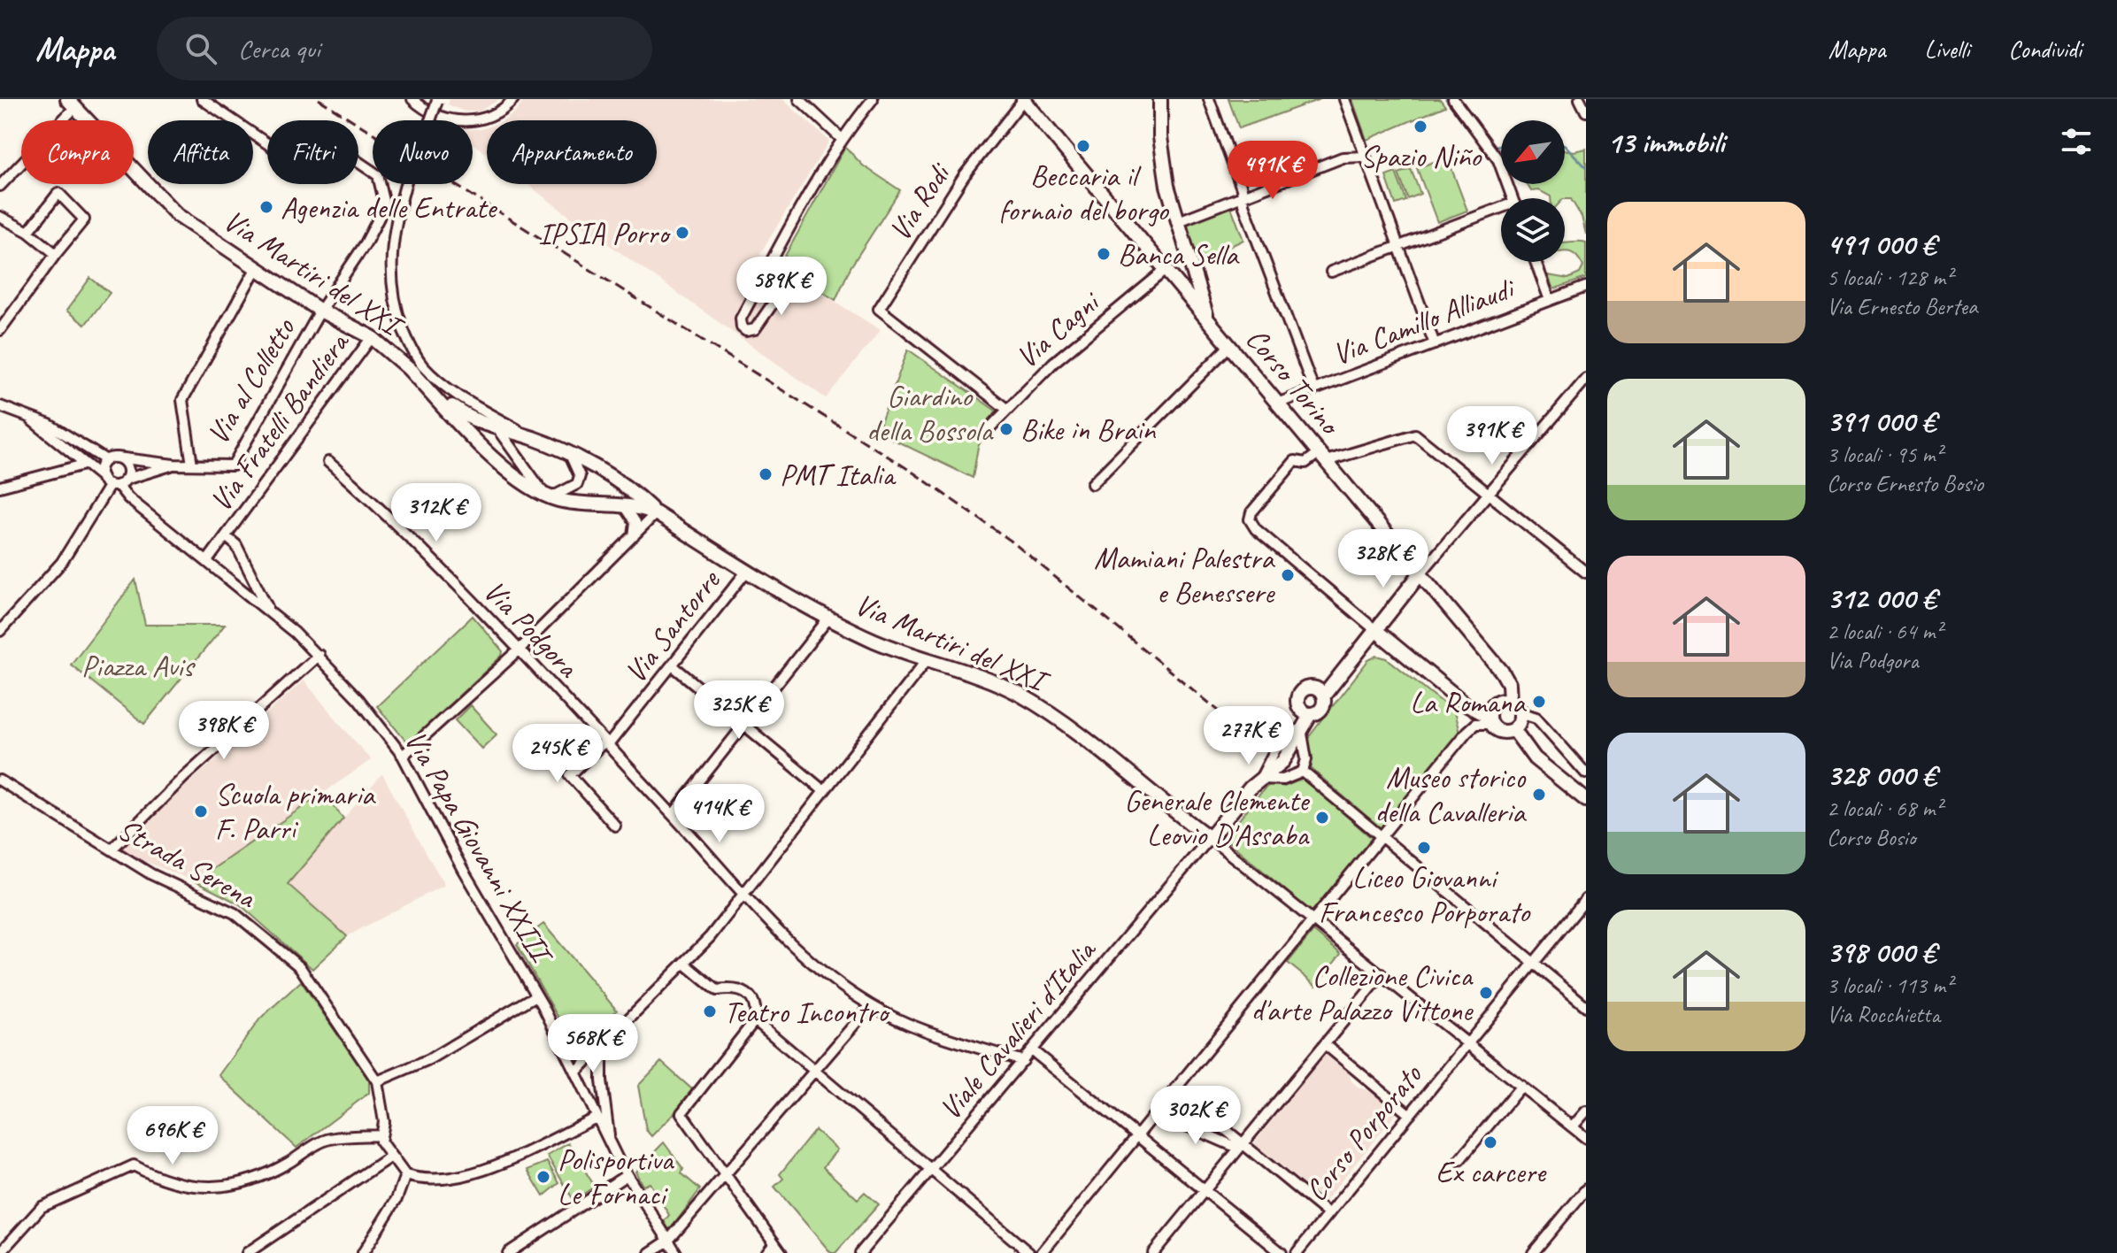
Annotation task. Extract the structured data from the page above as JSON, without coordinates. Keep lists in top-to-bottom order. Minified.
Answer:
{"streets":{"street":["Via Rodi","Via Martiri del XXI","Via Camillo Alliaudi","Via Cagni","Corso Torino","Via al Colletto","Via Fratelli Bandiera","Via Santorre","Via Podgora","Via Papa Giovanni XXIII","Strada Serena","Viale Cavalieri d'Italia","Corso Porporato"]},"crossings":[["Via Rodi","Via Cagni"],["Via Rodi","Corso Torino"],["Via Martiri del XXI","Via al Colletto"],["Via Martiri del XXI","Via Fratelli Bandiera"],["Via Martiri del XXI","Via Santorre"],["Via Martiri del XXI","Viale Cavalieri d'Italia"],["Via Camillo Alliaudi","Corso Torino"],["Via Cagni","Corso Torino"],["Via al Colletto","Via Papa Giovanni XXIII"],["Via Fratelli Bandiera","Via Papa Giovanni XXIII"],["Via Santorre","Via Podgora"],["Via Podgora","Viale Cavalieri d'Italia"]],"parks":["Giardino della Bossola","Piazza Avis"],"places":["Spazio Niño","Beccaria il fornaio del borgo","Agenzia delle Entrate","IPSIA Porro","Banca Sella","Bike in Brain","PMT Italia","Mamiani Palestra e Benessere","La Romana","Museo storico della Cavalleria","Scuola primaria F. Parri","Generale Clemente Leovio D'Assaba","Liceo Giovanni Francesco Porporato","Collezione Civica d'arte Palazzo Vittone","Teatro Incontro","Ex carcere","Polisportiva Le Fornaci"],"north":"bottom left","page":{"header":"Mappa","search":"Cerca qui","nav":["Mappa","Livelli","Condividi"],"heading":"13 immobili","chip":["Compra","Affitta","Filtri","Nuovo","Appartamento"],"price":["491K €","589K €","391K €","312K €","328K €","325K €","398K €","277K €","245K €","414K €","568K €","302K €","696K €"],"list":[{"name":"491 000 €","note":"5 locali · 128 m² · Via Ernesto Bertea"},{"name":"391 000 €","note":"3 locali · 95 m² · Corso Ernesto Bosio"},{"name":"312 000 €","note":"2 locali · 64 m² · Via Podgora"},{"name":"328 000 €","note":"2 locali · 68 m² · Corso Bosio"},{"name":"398 000 €","note":"3 locali · 113 m² · Via Rocchietta"}]}}
